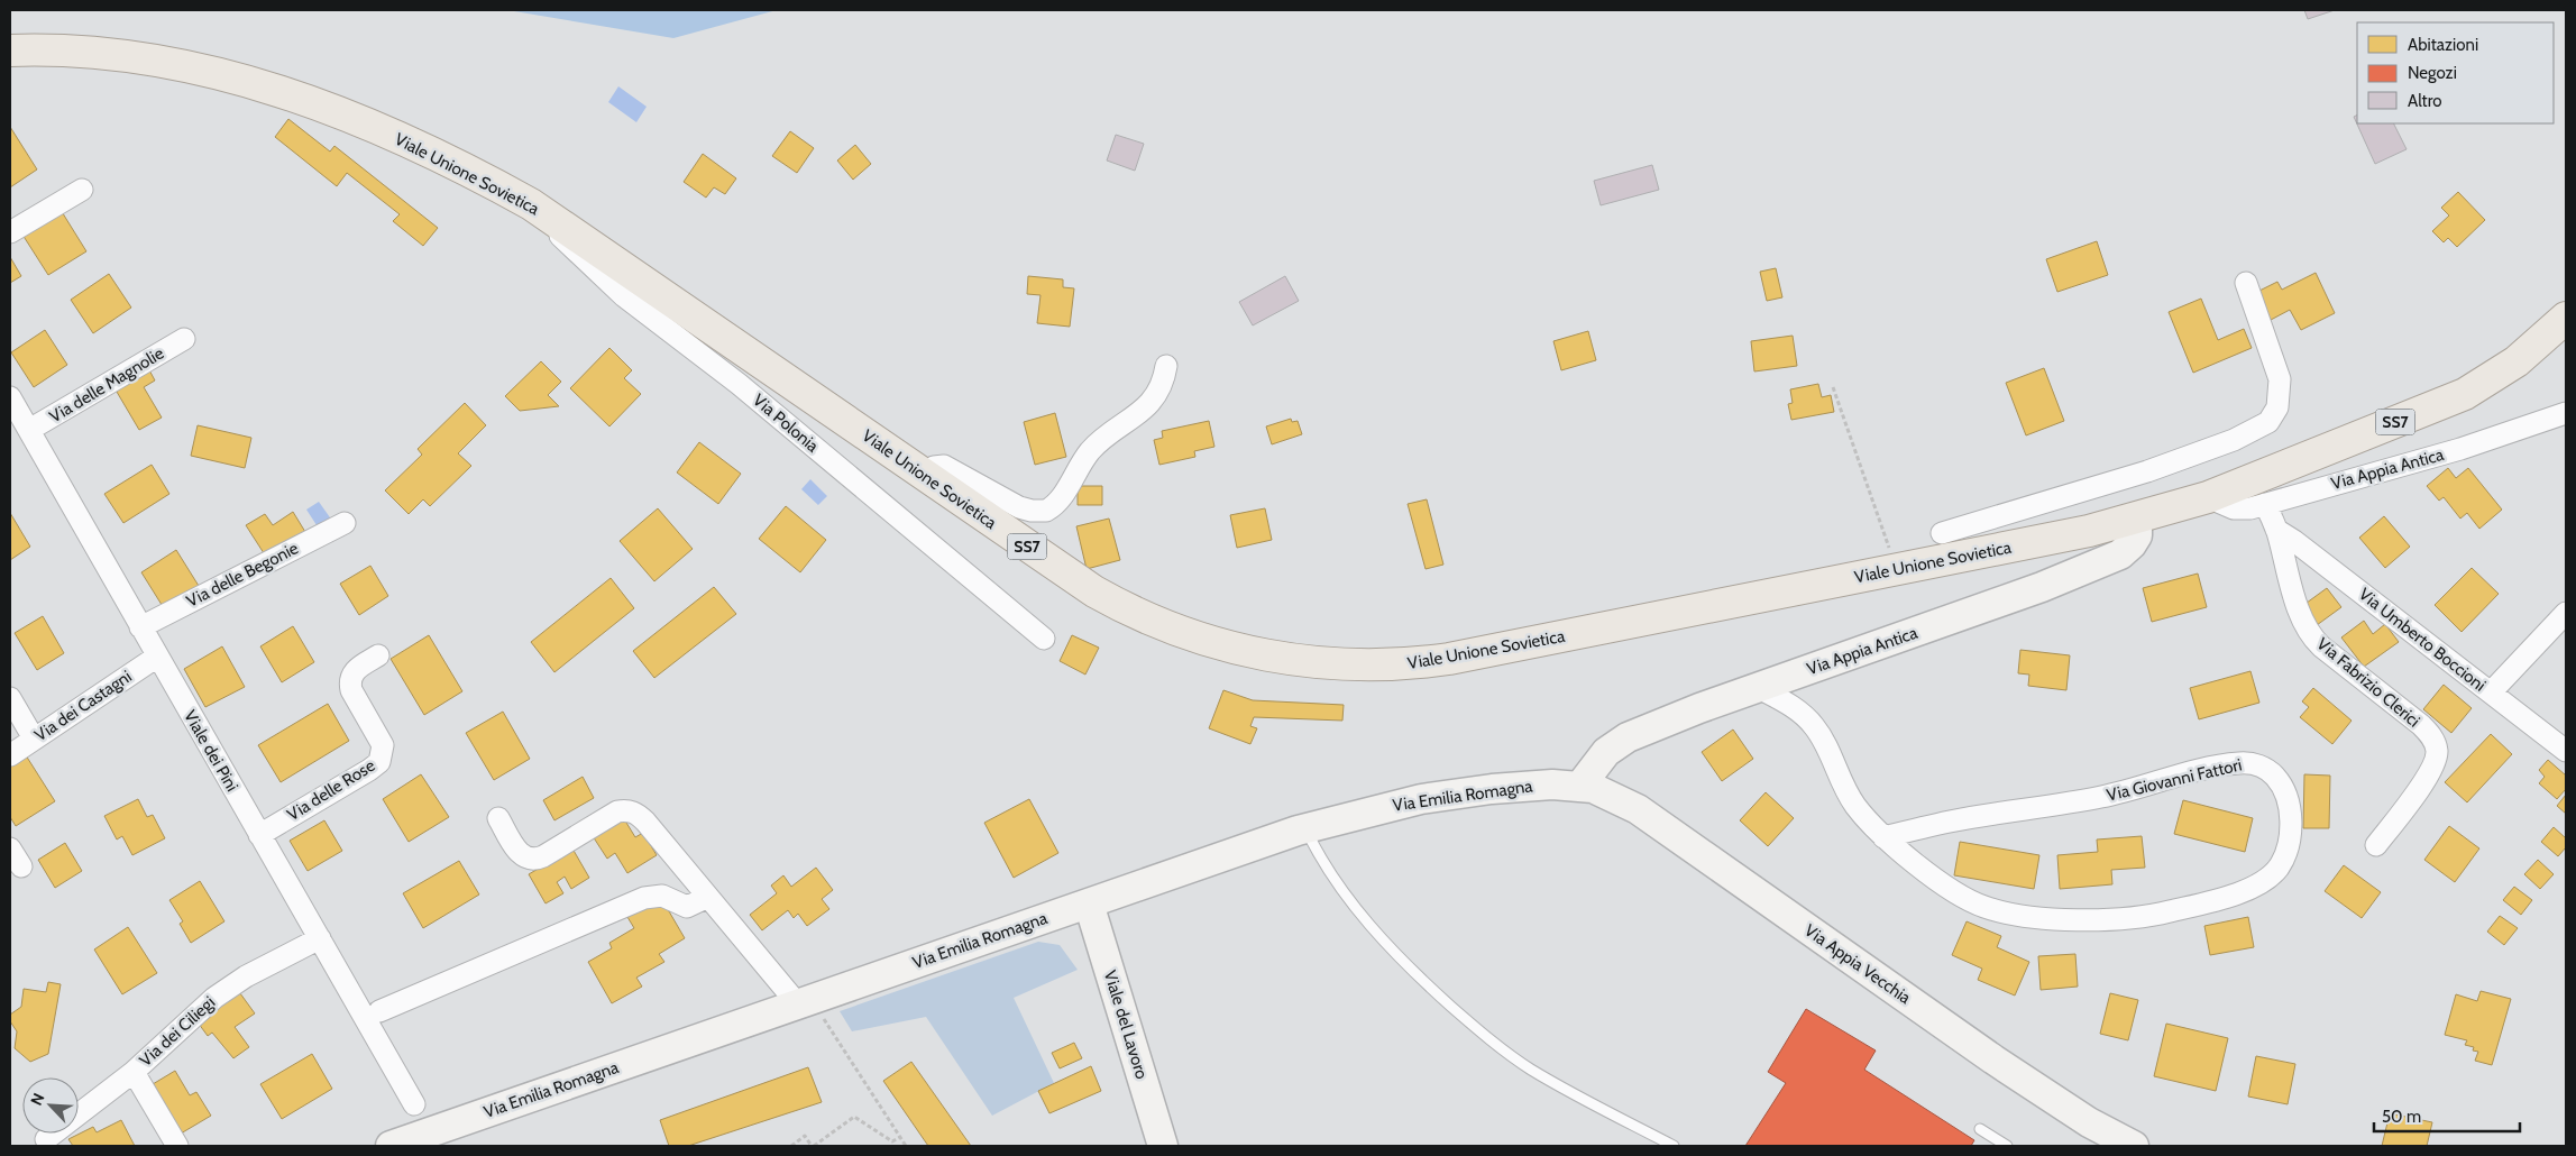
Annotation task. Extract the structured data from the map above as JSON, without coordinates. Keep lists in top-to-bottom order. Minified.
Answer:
{"streets":{"main road":["Viale Unione Sovietica","SS7","Via Appia Antica","Via Emilia Romagna","Via Appia Vecchia","Viale del Lavoro"],"street":["Via delle Magnolie","Via Polonia","Via delle Begonie","Via Umberto Boccioni","Via Fabrizio Clerici","Via dei Castagni","Viale dei Pini","Via Giovanni Fattori","Via delle Rose","Via dei Ciliegi"]},"crossings":[["Viale Unione Sovietica","SS7"],["Viale Unione Sovietica","Via Polonia"],["Viale Unione Sovietica","Via Appia Antica"],["Via delle Magnolie","Viale dei Pini"],["SS7","Via Appia Antica"],["Via Appia Antica","Via Fabrizio Clerici"],["Via Appia Antica","Via Giovanni Fattori"],["Via Appia Antica","Via Emilia Romagna"],["Via Appia Antica","Via Appia Vecchia"],["Via delle Begonie","Viale dei Pini"],["Via Umberto Boccioni","Via Fabrizio Clerici"],["Via dei Castagni","Viale dei Pini"],["Viale dei Pini","Via delle Rose"],["Viale dei Pini","Via dei Ciliegi"],["Via Emilia Romagna","Via Appia Vecchia"],["Via Emilia Romagna","Viale del Lavoro"]],"legend":["Abitazioni","Negozi","Altro"],"scale_bar":"50 m","north":"top left"}
